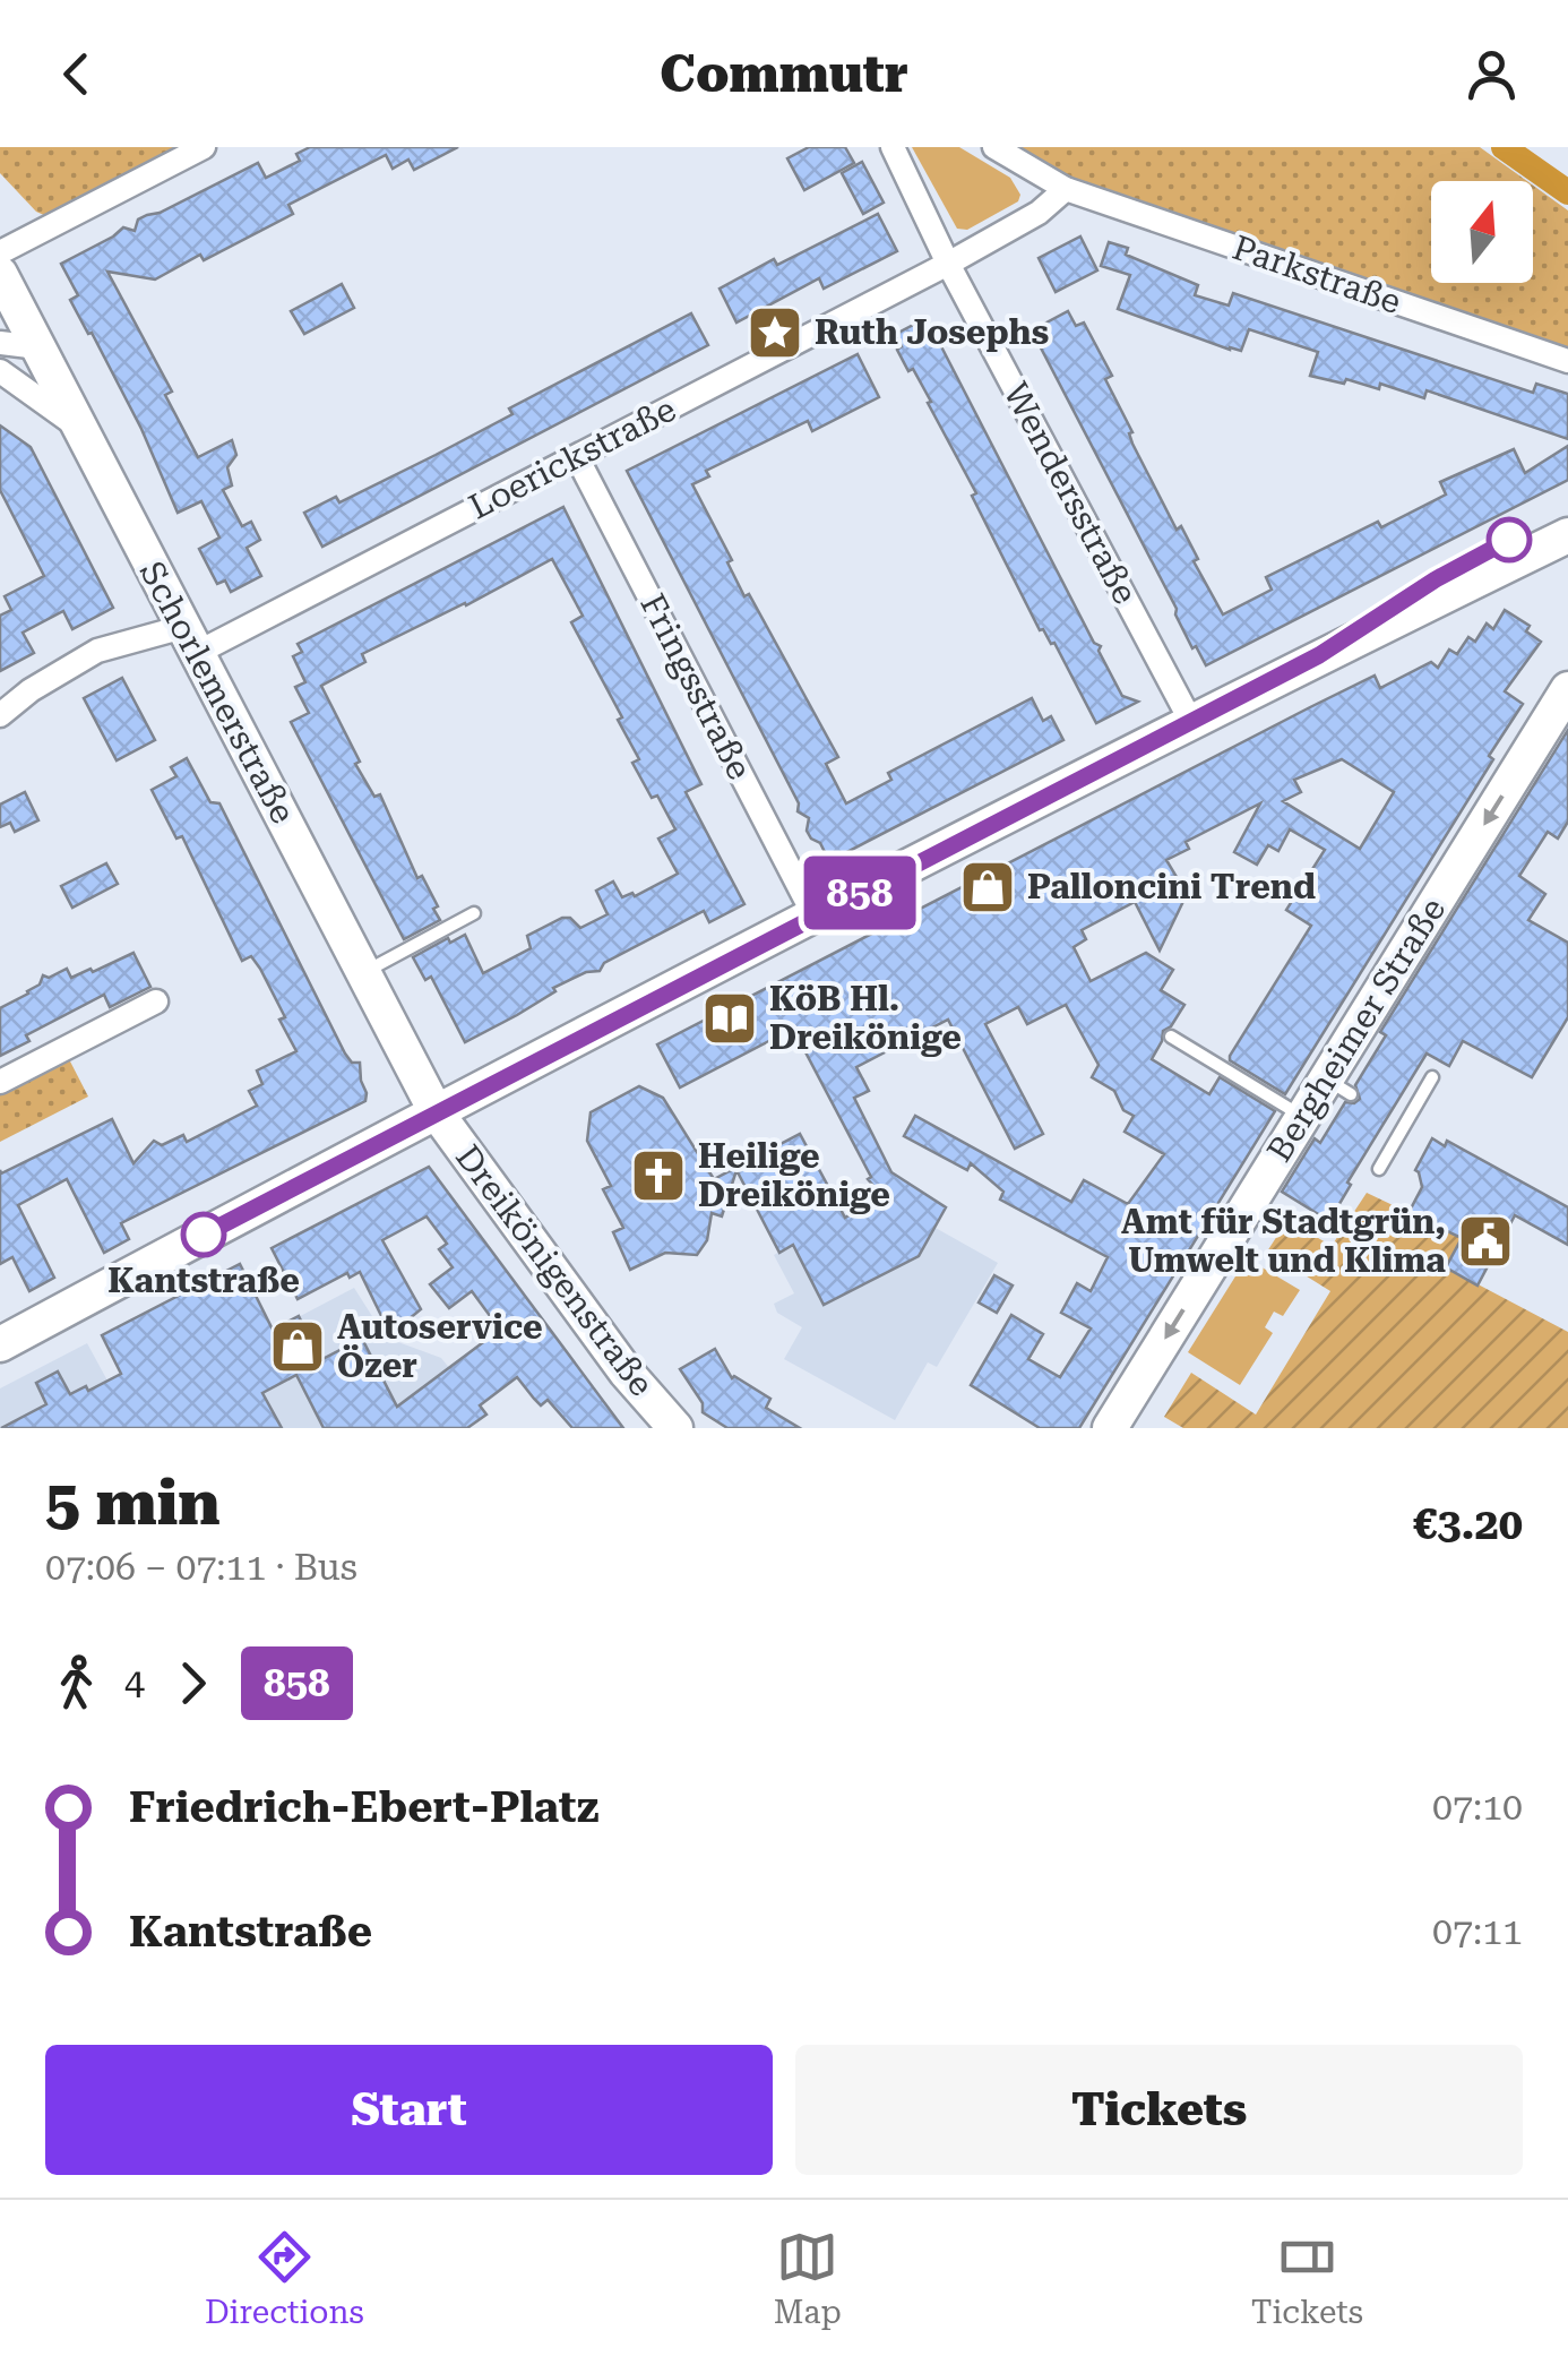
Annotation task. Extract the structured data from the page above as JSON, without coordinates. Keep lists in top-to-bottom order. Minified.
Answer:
{"streets":{"main road":["Schorlemerstraße","Bergheimer Straße","Dreikönigenstraße"],"street":["Parkstraße","Loerickstraße","Wendersstraße","Fringsstraße"]},"crossings":[["Parkstraße","Loerickstraße"],["Loerickstraße","Wendersstraße"],["Loerickstraße","Fringsstraße"],["Loerickstraße","Schorlemerstraße"],["Schorlemerstraße","Dreikönigenstraße"]],"one_way":["Bergheimer Straße"],"places":{"place":["Ruth Josephs"],"shop":["Palloncini Trend","Autoservice Özer"],"library":["KöB Hl. Dreikönige"],"church":["Heilige Dreikönige"],"other":["Kantstraße"],"public building":["Amt für Stadtgrün, Umwelt und Klima"]},"lines":["bus line 858"],"north":"top","page":{"header":"Commutr","on_map":"858","heading":["5 min","07:06 – 07:11 · Bus","€3.20"],"legs":["4","858"],"list":[{"name":"Friedrich-Ebert-Platz","value":"07:10"},{"name":"Kantstraße","value":"07:11"}],"buttons":["Start","Tickets"],"tabs":["Directions","Map","Tickets"]}}
